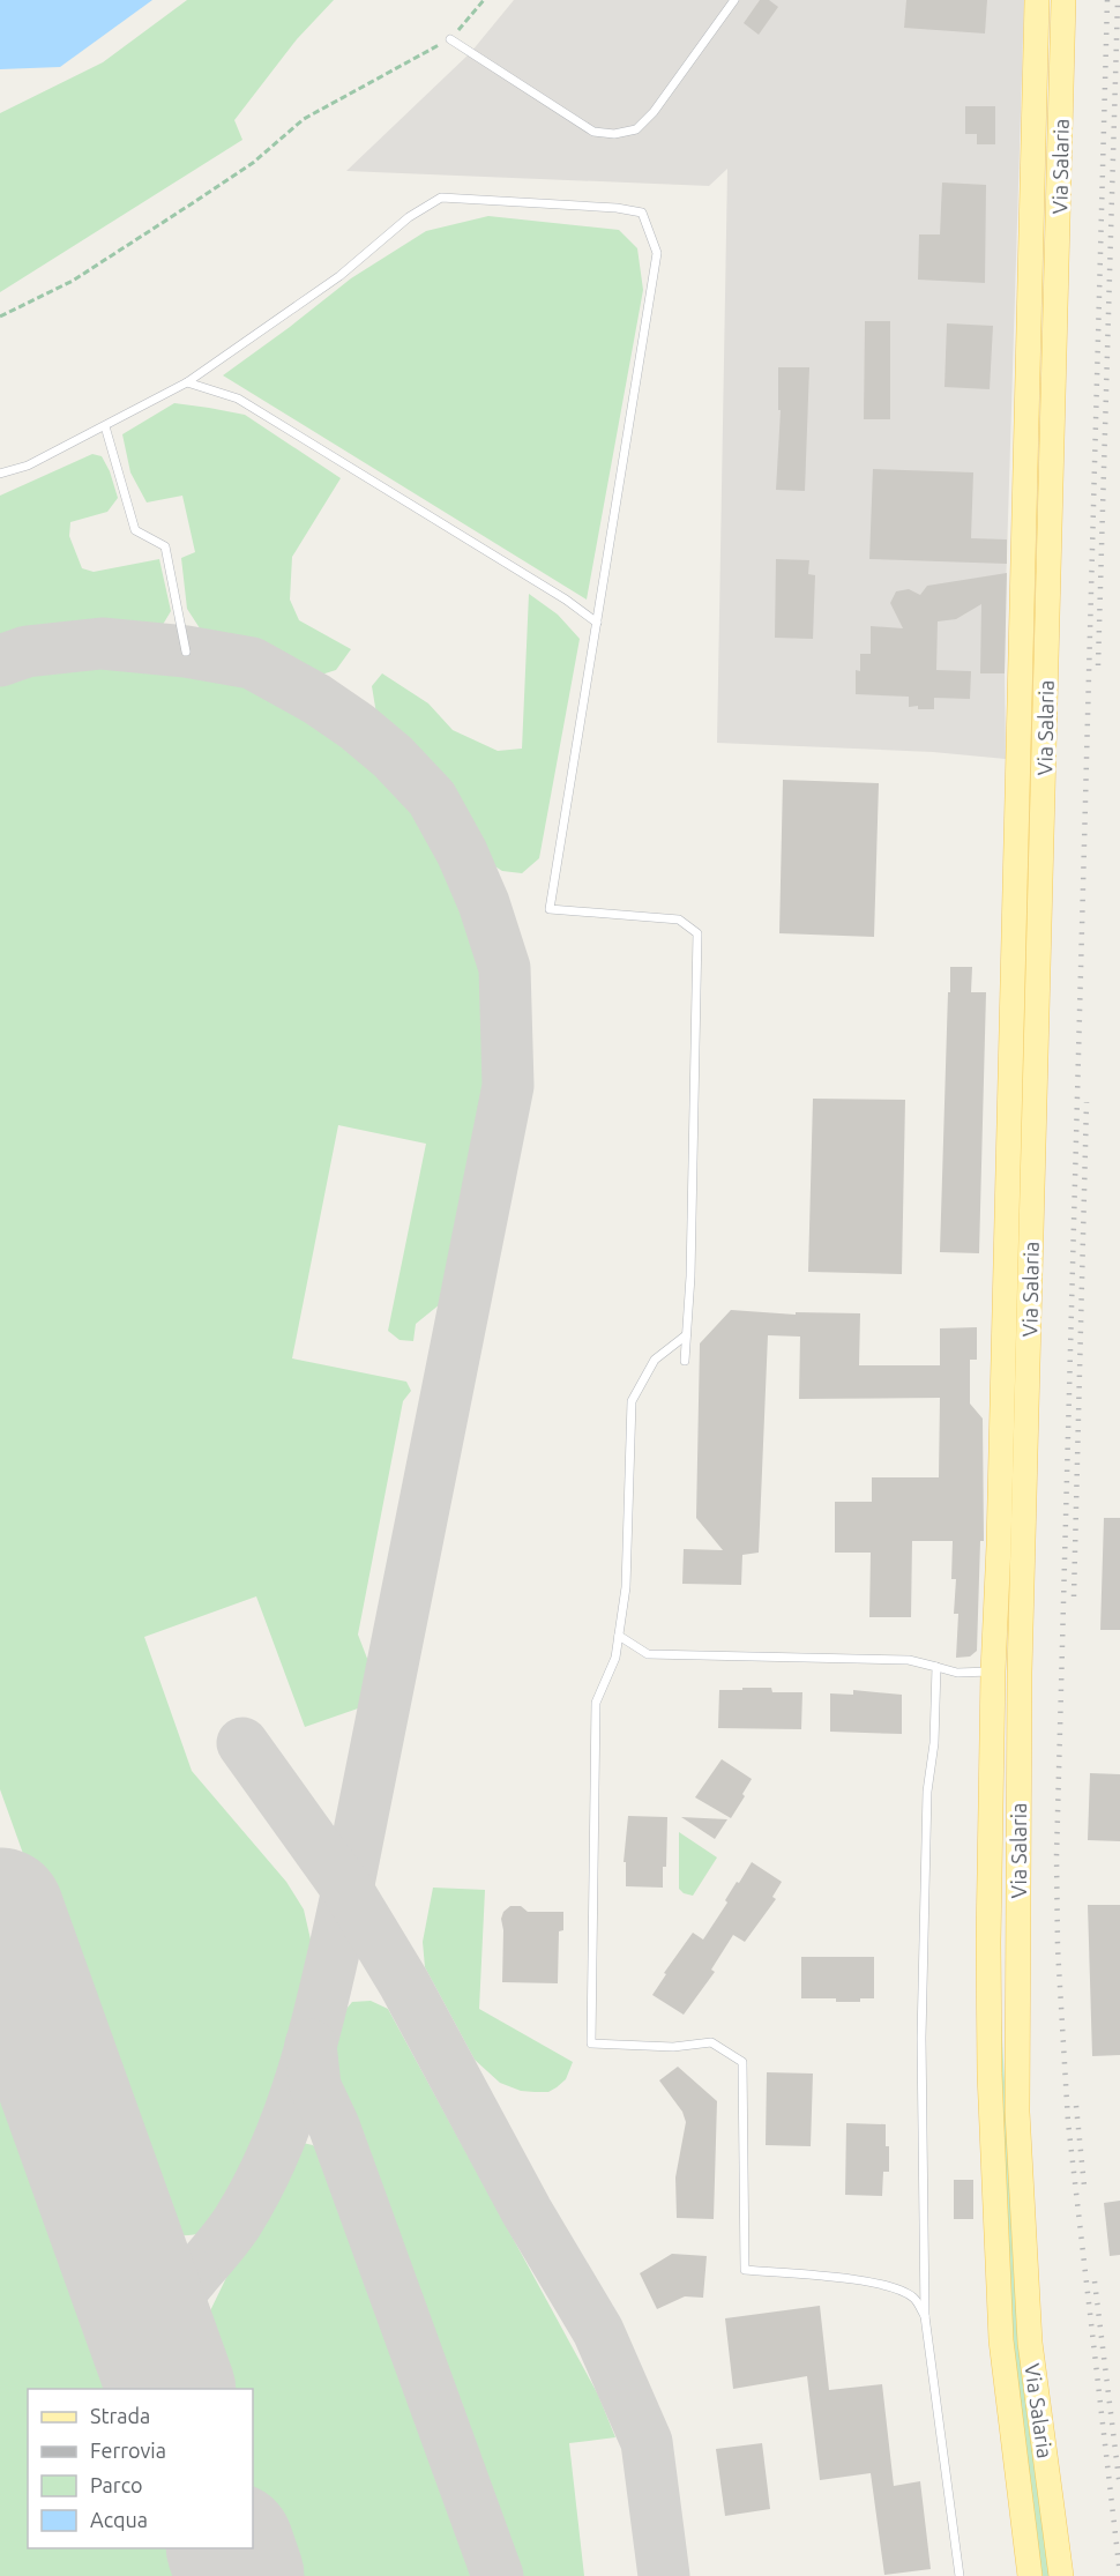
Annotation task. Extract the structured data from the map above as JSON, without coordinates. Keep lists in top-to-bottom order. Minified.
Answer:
{"streets":{"main road":["Via Salaria"]},"legend":["Strada","Ferrovia","Parco","Acqua"]}
